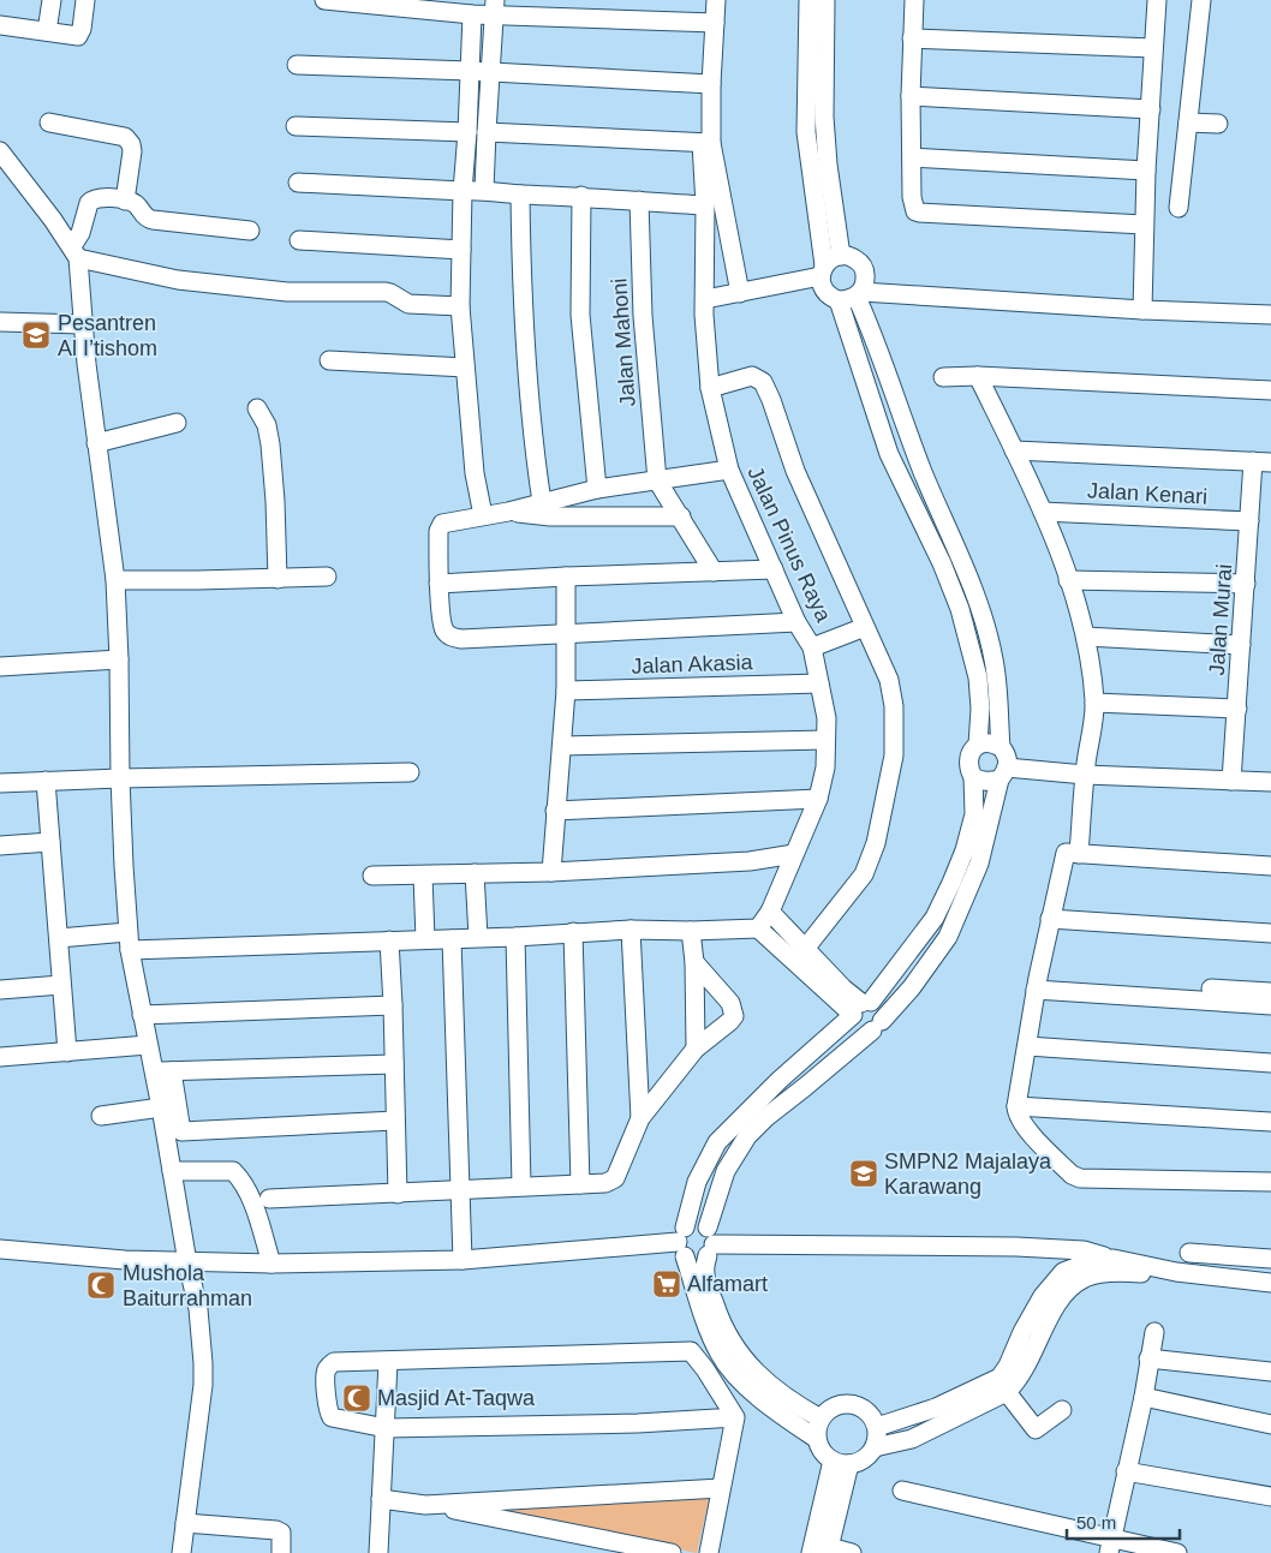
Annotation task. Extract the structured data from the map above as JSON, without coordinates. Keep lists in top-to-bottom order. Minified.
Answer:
{"streets":{"street":["Jalan Mahoni","Jalan Kenari","Jalan Pinus Raya","Jalan Murai","Jalan Akasia"]},"crossings":[["Jalan Kenari","Jalan Murai"],["Jalan Pinus Raya","Jalan Akasia"]],"places":{"school or university":["Pesantren Al I’tishom","SMPN2 Majalaya Karawang"],"supermarket":["Alfamart"],"mosque":["Mushola Baiturrahman","Masjid At-Taqwa"]},"scale_bar":"50 m"}
